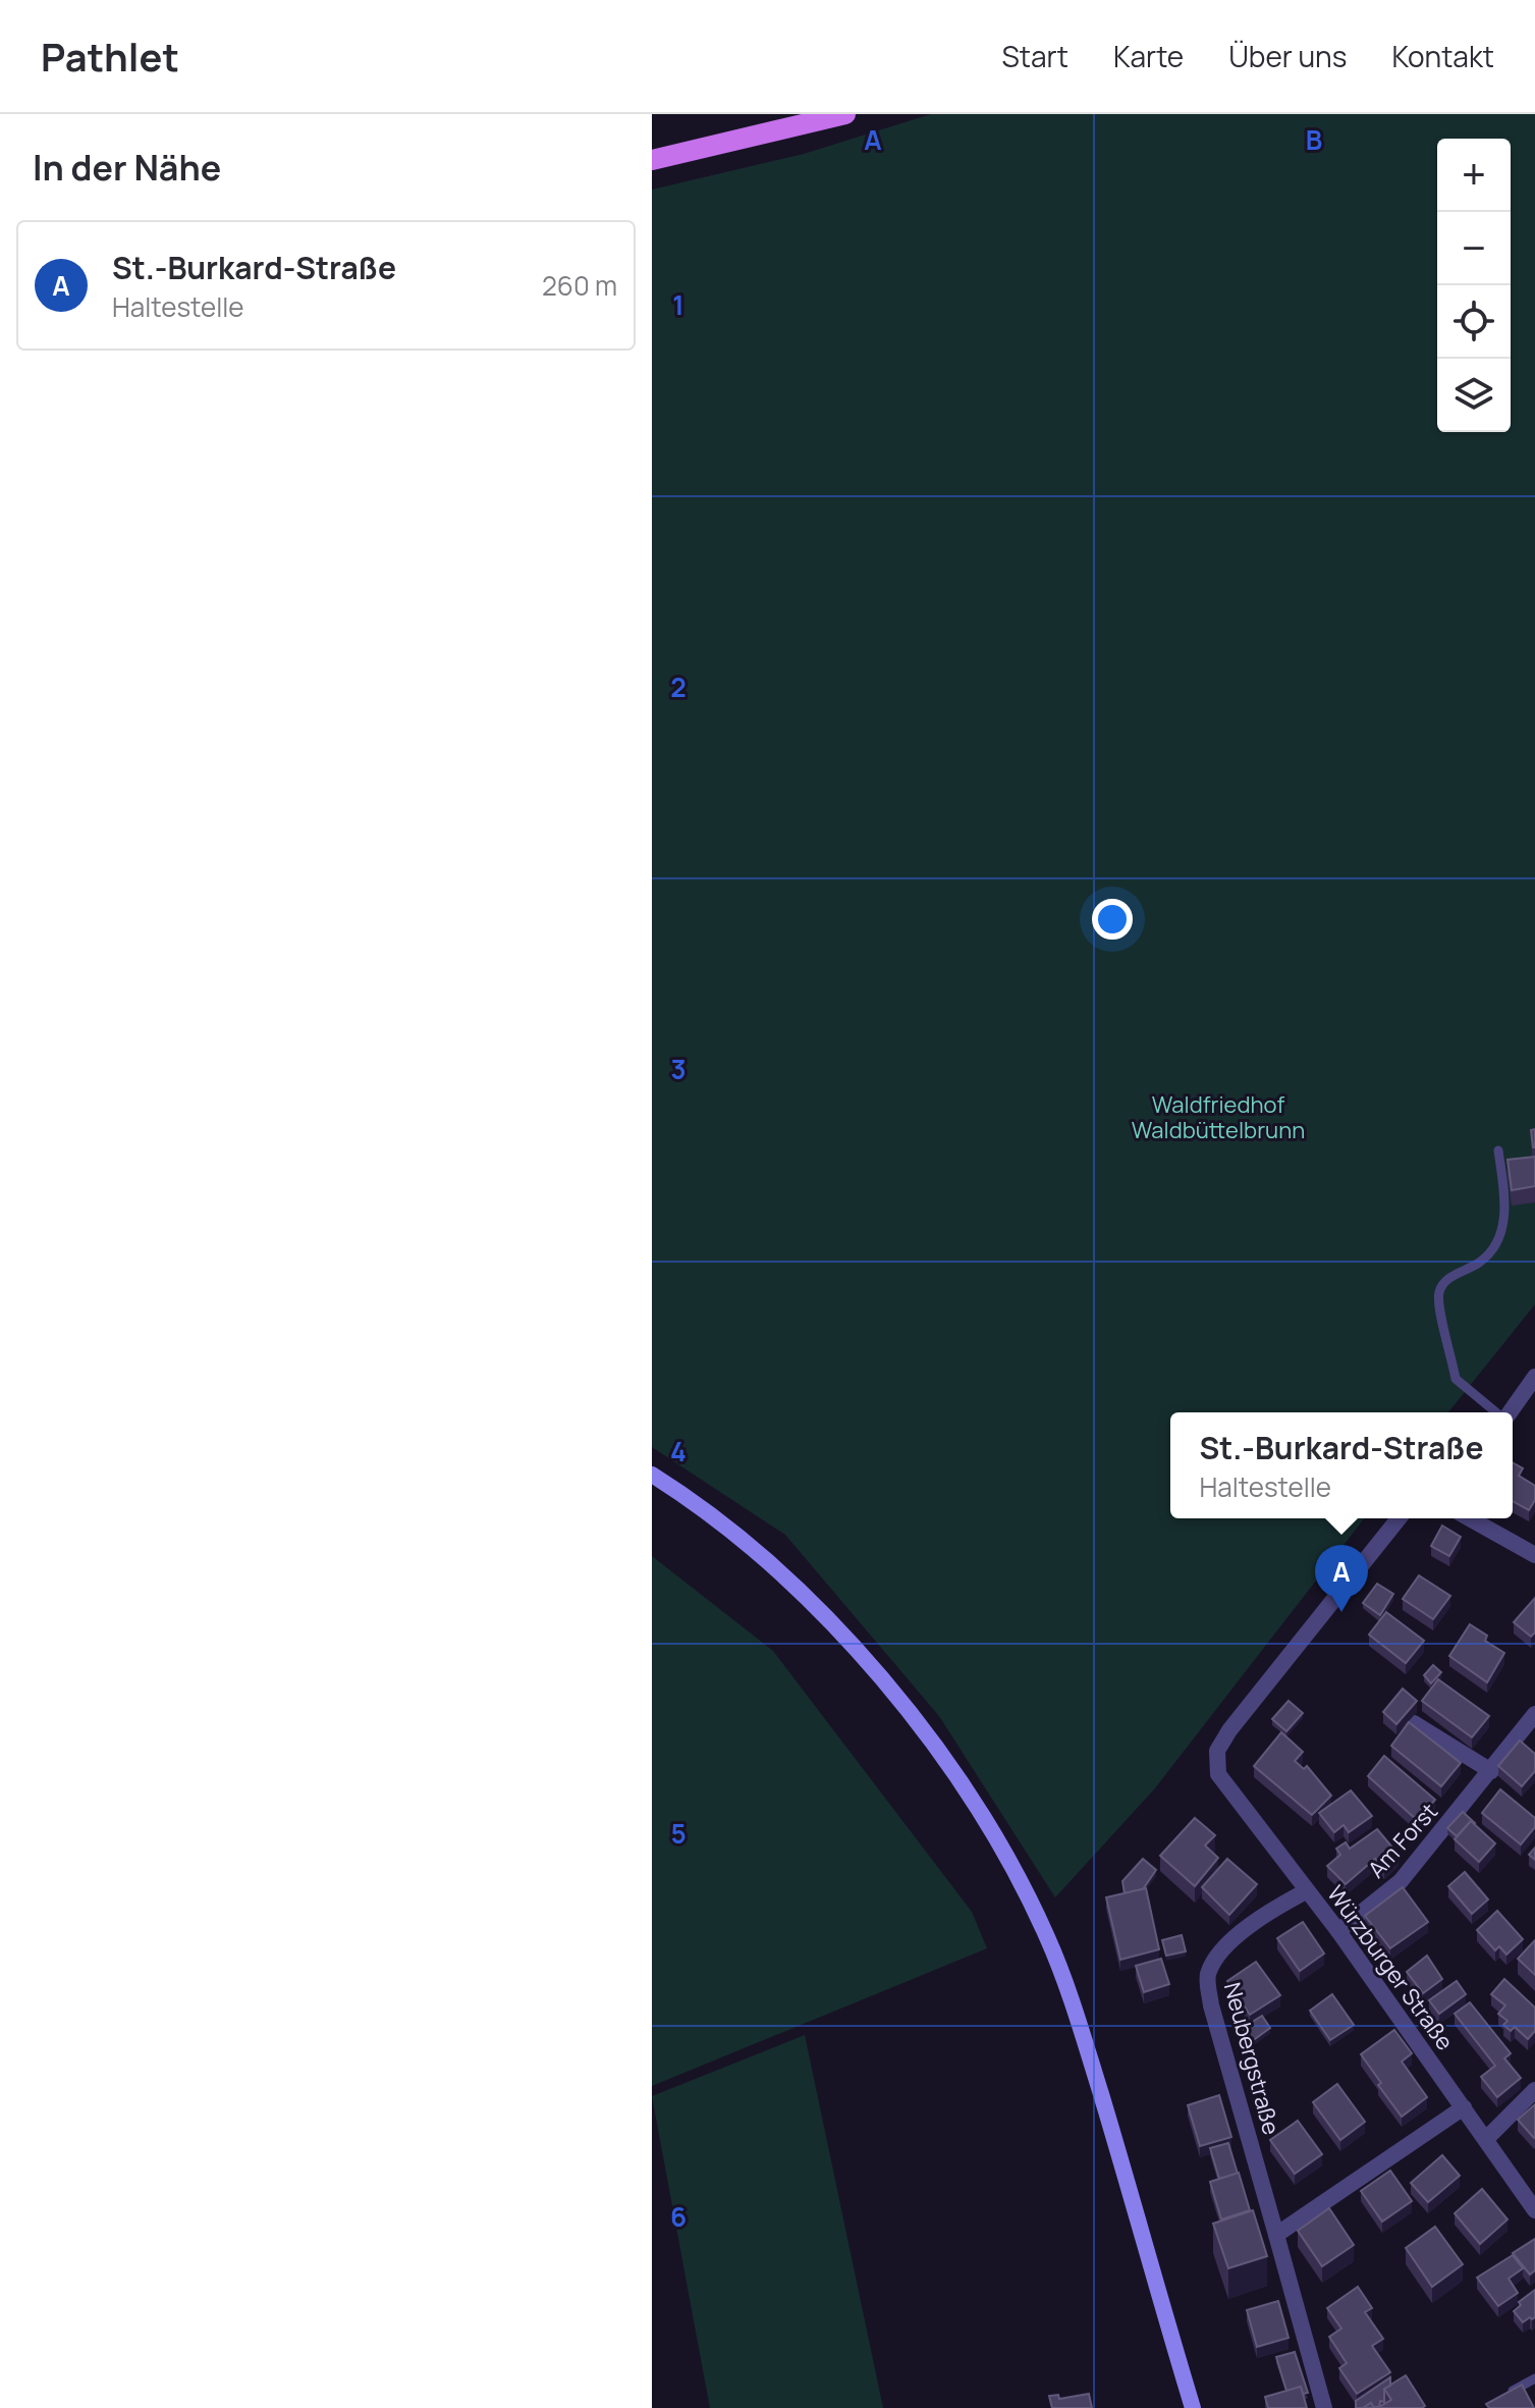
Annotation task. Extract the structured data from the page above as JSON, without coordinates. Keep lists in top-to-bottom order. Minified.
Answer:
{"streets":{"street":["Am Forst","Würzburger Straße","Neubergstraße"]},"crossings":[["Am Forst","Würzburger Straße"],["Würzburger Straße","Neubergstraße"]],"parks":["Waldfriedhof Waldbüttelbrunn"],"page":{"header":"Pathlet","nav":["Start","Karte","Über uns","Kontakt"],"heading":"In der Nähe","map_buttons":["+","−"],"list":[{"mark":"A","name":"St.-Burkard-Straße","note":"Haltestelle","value":"260 m"}],"popup":["St.-Burkard-Straße","Haltestelle"],"pins":"A"},"grid":{"columns":["A","B"],"rows":["1","2","3","4","5","6"]}}
